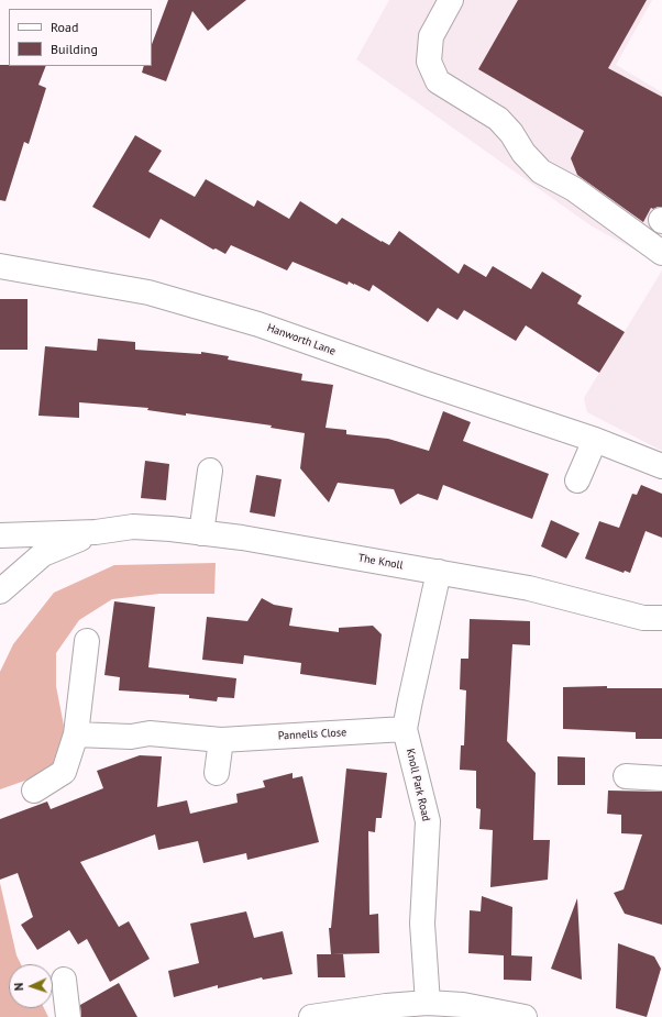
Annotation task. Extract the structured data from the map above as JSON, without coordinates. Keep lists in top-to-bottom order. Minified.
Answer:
{"streets":{"street":["Hanworth Lane","The Knoll","Pannells Close","Knoll Park Road"]},"crossings":[["The Knoll","Knoll Park Road"],["Pannells Close","Knoll Park Road"]],"legend":["Road","Building"],"north":"left"}
